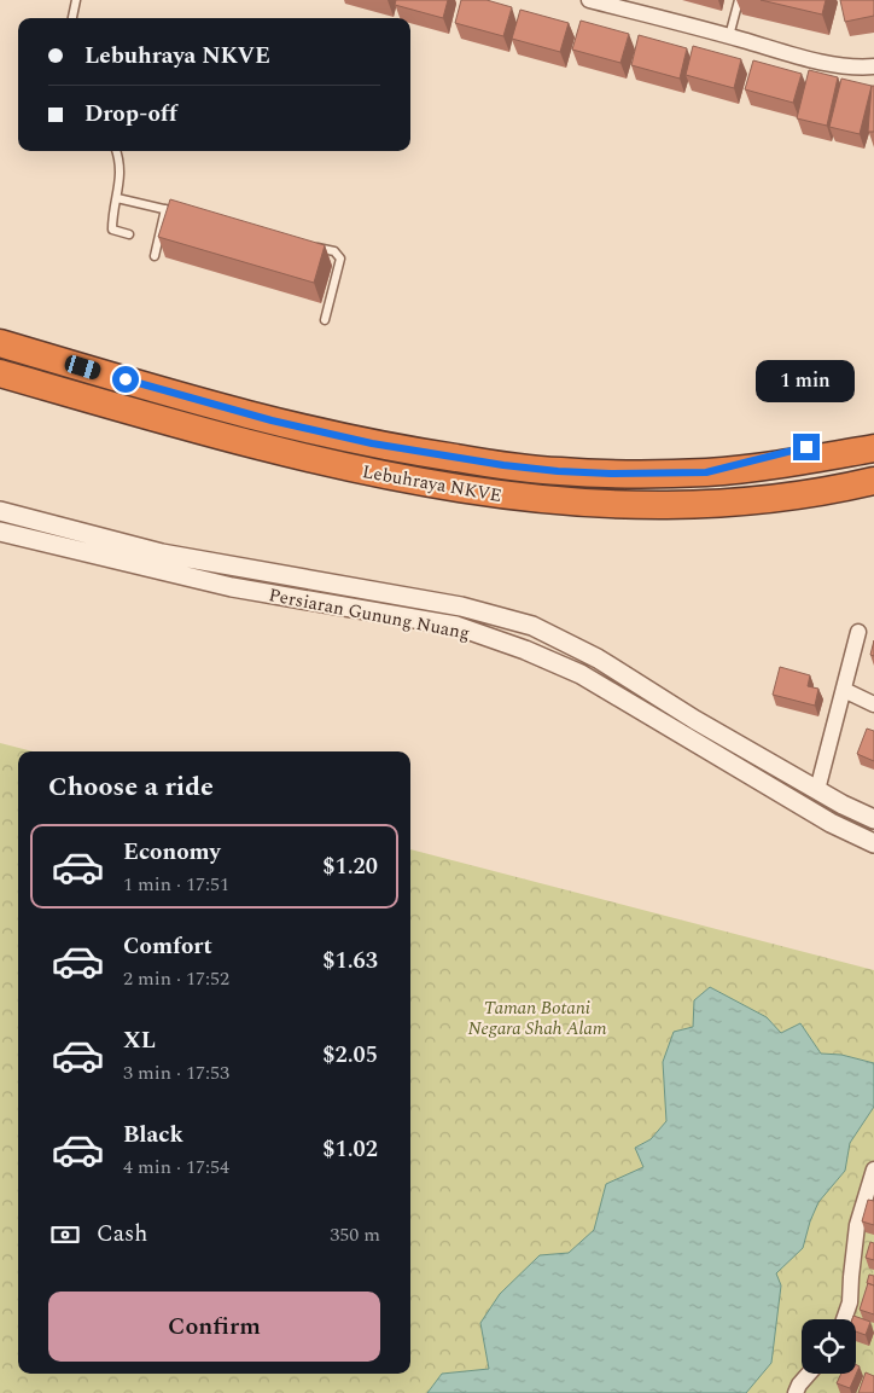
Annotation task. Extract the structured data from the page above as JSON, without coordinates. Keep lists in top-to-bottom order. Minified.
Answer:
{"streets":{"highway":["Lebuhraya NKVE"],"street":["Persiaran Gunung Nuang"]},"parks":["Taman Botani Negara Shah Alam"],"page":{"banner":["Lebuhraya NKVE","Drop-off"],"bubble":"1 min","heading":"Choose a ride","list":[{"name":"Economy","note":"1 min · 17:51","value":"$1.20"},{"name":"Comfort","note":"2 min · 17:52","value":"$1.63"},{"name":"XL","note":"3 min · 17:53","value":"$2.05"},{"name":"Black","note":"4 min · 17:54","value":"$1.02"}],"pay":["Cash","350 m"],"buttons":"Confirm"}}
